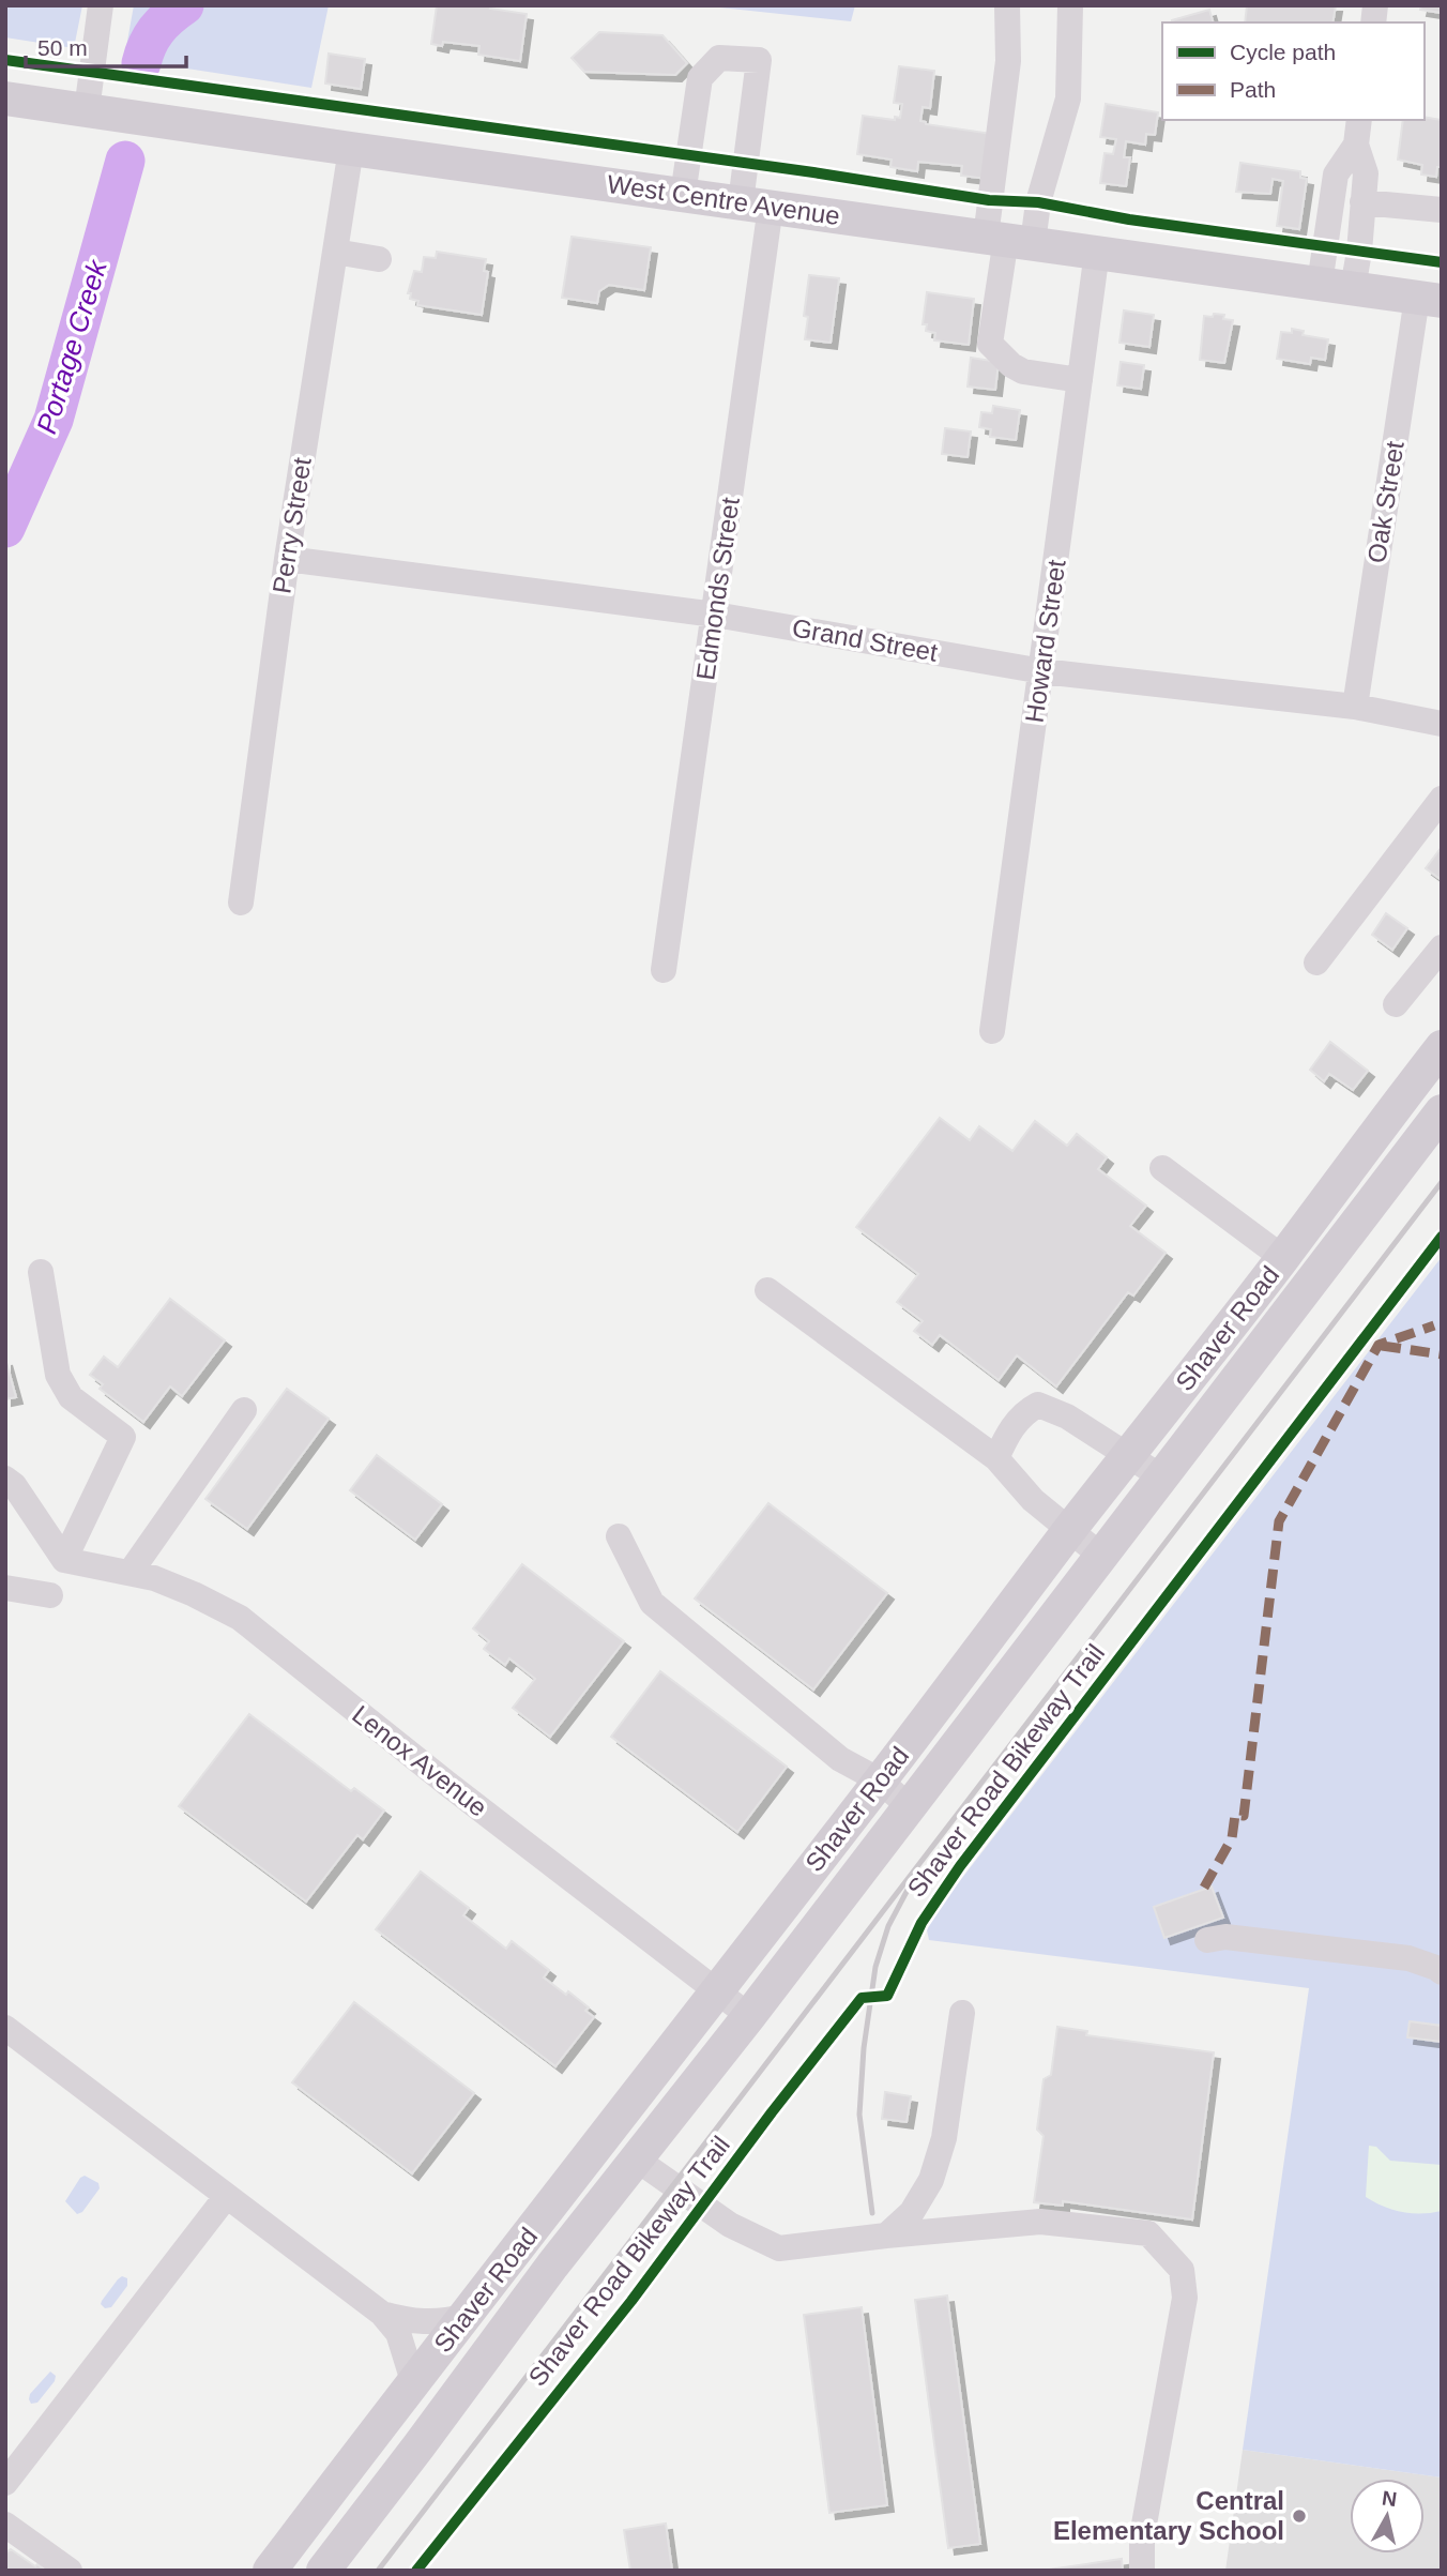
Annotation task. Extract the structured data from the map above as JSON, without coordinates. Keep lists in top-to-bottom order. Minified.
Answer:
{"streets":{"main road":["West Centre Avenue","Shaver Road"],"street":["Oak Street","Perry Street","Edmonds Street","Grand Street","Howard Street","Lenox Avenue"],"cycle path":["Shaver Road Bikeway Trail"]},"crossings":[["West Centre Avenue","Oak Street"],["West Centre Avenue","Perry Street"],["West Centre Avenue","Edmonds Street"],["West Centre Avenue","Howard Street"],["Oak Street","Grand Street"],["Perry Street","Grand Street"],["Edmonds Street","Grand Street"],["Grand Street","Howard Street"],["Shaver Road","Lenox Avenue"]],"water":["Portage Creek"],"places":["Central Elementary School"],"legend":["Cycle path","Path"],"scale_bar":"50 m","north":"top"}
